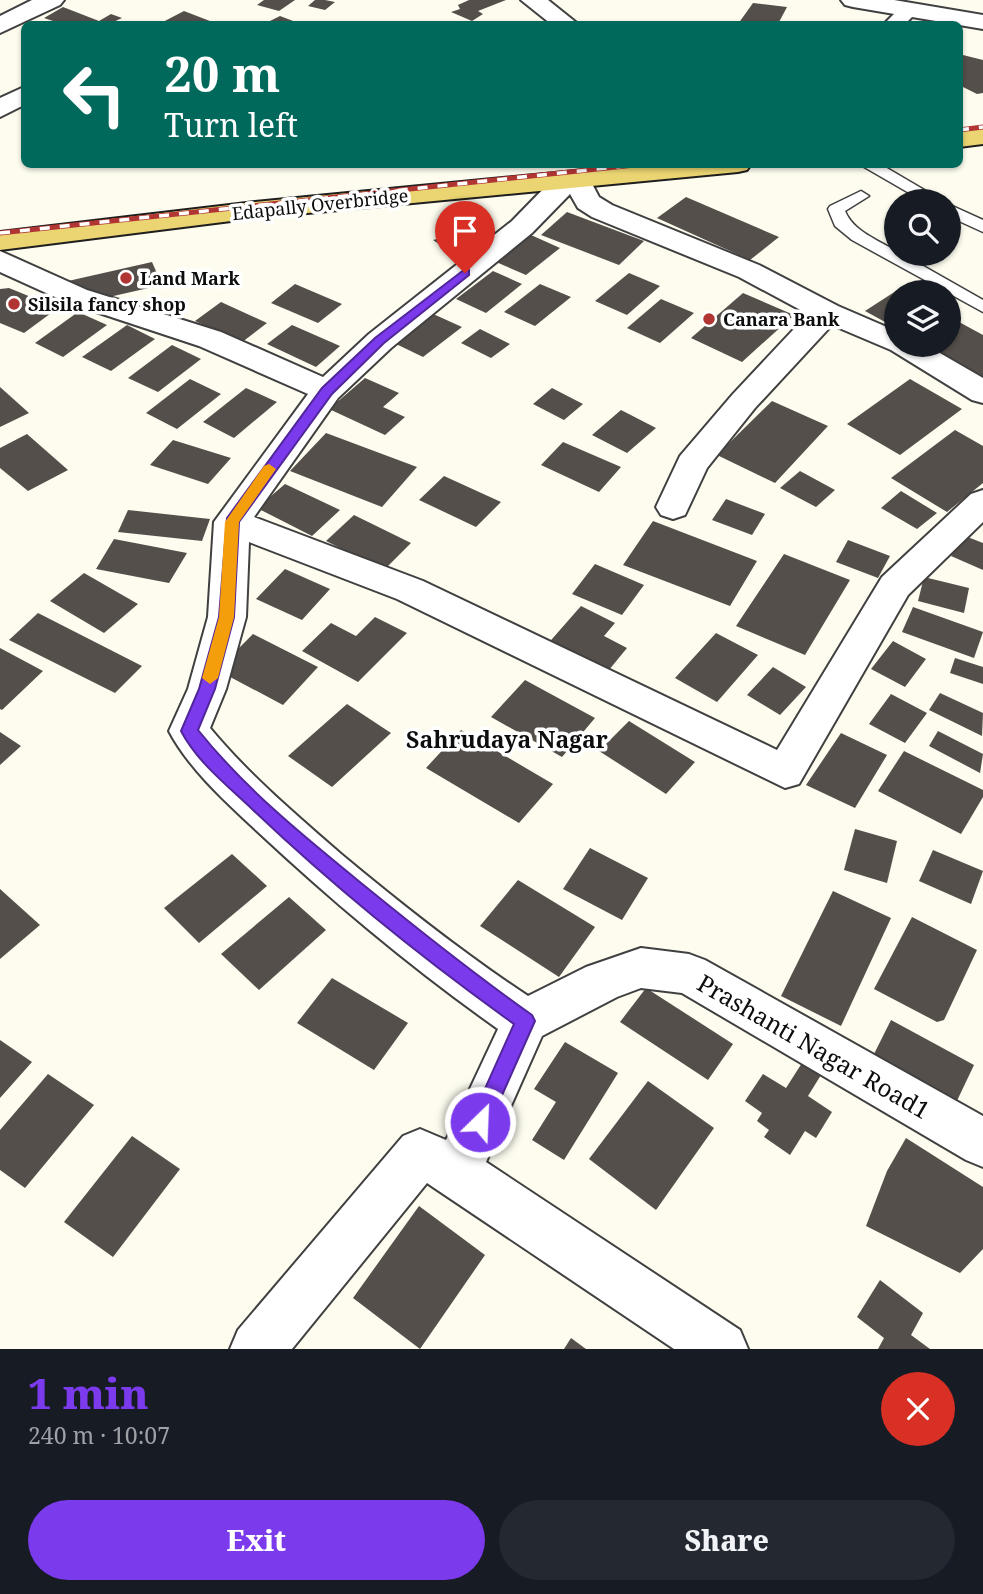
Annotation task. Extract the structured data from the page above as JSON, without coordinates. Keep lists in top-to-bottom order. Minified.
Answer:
{"streets":{"main road":["Edapally Overbridge"],"street":["Prashanti Nagar Road1"]},"districts":["Sahrudaya Nagar"],"places":["Land Mark","Silsila fancy shop","Canara Bank"],"page":{"turn":["20 m","Turn left"],"heading":["1 min","240 m · 10:07"],"buttons":["Exit","Share"]}}
